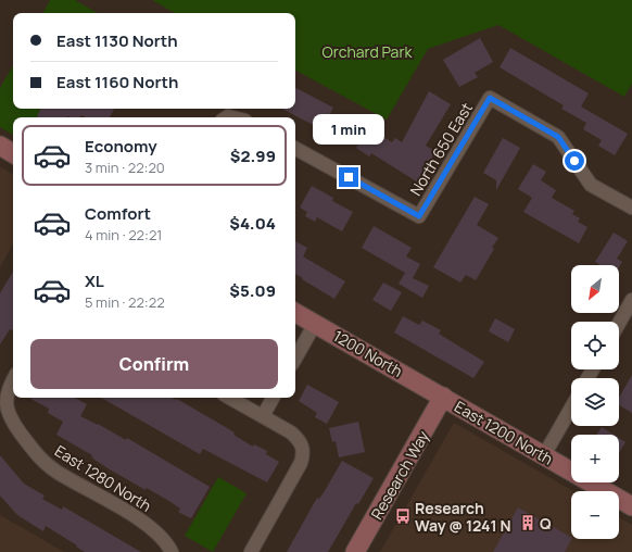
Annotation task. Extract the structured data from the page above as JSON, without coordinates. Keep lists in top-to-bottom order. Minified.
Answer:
{"streets":{"street":["North 650 East","1200 North","East 1200 North","Research Way","East 1280 North"]},"crossings":[["1200 North","East 1200 North"],["1200 North","Research Way"],["East 1200 North","Research Way"]],"parks":["Orchard Park"],"places":{"bus stop":["Research Way @ 1241 N"],"building":["Q"]},"north":"bottom left","page":{"banner":["East 1130 North","East 1160 North"],"bubble":"1 min","list":[{"name":"Economy","note":"3 min · 22:20","value":"$2.99"},{"name":"Comfort","note":"4 min · 22:21","value":"$4.04"},{"name":"XL","note":"5 min · 22:22","value":"$5.09"}],"map_buttons":["+","−"],"buttons":"Confirm"}}
